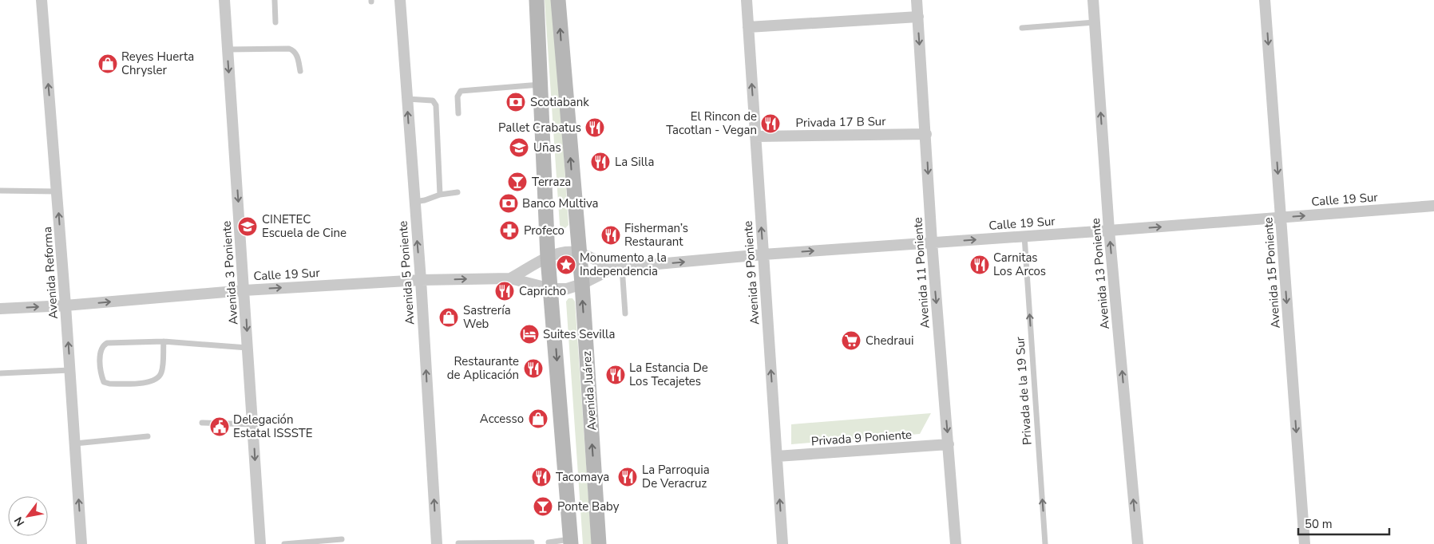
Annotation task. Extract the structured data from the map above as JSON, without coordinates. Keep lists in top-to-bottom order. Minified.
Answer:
{"streets":{"main road":["Avenida Juárez"],"street":["Privada 17 B Sur","Calle 19 Sur","Avenida Reforma","Avenida 3 Poniente","Avenida 5 Poniente","Avenida 9 Poniente","Avenida 11 Poniente","Avenida 15 Poniente","Avenida 13 Poniente","Privada 9 Poniente"],"lane":["Privada de la 19 Sur"]},"crossings":[["Privada 17 B Sur","Avenida 9 Poniente"],["Privada 17 B Sur","Avenida 11 Poniente"],["Calle 19 Sur","Avenida Reforma"],["Calle 19 Sur","Avenida 3 Poniente"],["Calle 19 Sur","Avenida 5 Poniente"],["Calle 19 Sur","Avenida 9 Poniente"],["Calle 19 Sur","Avenida 11 Poniente"],["Calle 19 Sur","Avenida 15 Poniente"],["Calle 19 Sur","Avenida 13 Poniente"],["Calle 19 Sur","Avenida Juárez"],["Calle 19 Sur","Privada de la 19 Sur"],["Avenida 9 Poniente","Privada 9 Poniente"],["Avenida 11 Poniente","Privada 9 Poniente"]],"one_way":["Calle 19 Sur","Avenida Reforma","Avenida 3 Poniente","Avenida 5 Poniente","Avenida 9 Poniente","Avenida 11 Poniente","Avenida 15 Poniente","Avenida 13 Poniente","Privada de la 19 Sur"],"places":{"shop":["Reyes Huerta Chrysler","Sastrería Web","Accesso"],"bank":["Scotiabank","Banco Multiva"],"restaurant":["El Rincon de Tacotlan - Vegan","Pallet Crabatus","La Silla","Fisherman’s Restaurant","Carnitas Los Arcos","Capricho","Restaurante de Aplicación","La Estancia De Los Tecajetes","Tacomaya","La Parroquia De Veracruz"],"school or university":["Uñas","CINETEC Escuela de Cine"],"bar":["Terraza","Ponte Baby"],"pharmacy":["Profeco"],"place":["Monumento a la Independencia"],"hotel":["Suites Sevilla"],"supermarket":["Chedraui"],"public building":["Delegación Estatal ISSSTE"]},"scale_bar":"50 m","north":"bottom left"}
